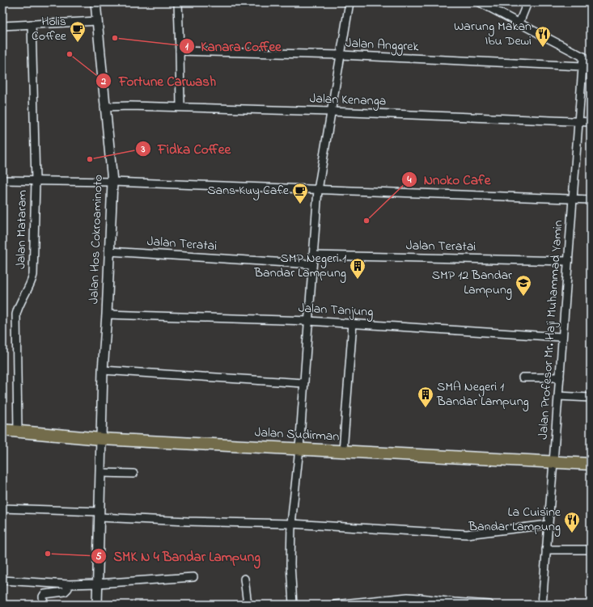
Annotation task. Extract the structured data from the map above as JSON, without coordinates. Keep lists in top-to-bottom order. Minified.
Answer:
{"streets":{"main road":["Jalan Sudirman"],"street":["Jalan Anggrek","Jalan Kenanga","Jalan Mataram","Jalan Hos Cokroaminoto","Jalan Teratai","Jalan Tanjung","Jalan Profesor Mr. Haji Muhammad Yamin"]},"crossings":[["Jalan Anggrek","Jalan Profesor Mr. Haji Muhammad Yamin"],["Jalan Kenanga","Jalan Hos Cokroaminoto"],["Jalan Kenanga","Jalan Profesor Mr. Haji Muhammad Yamin"],["Jalan Mataram","Jalan Sudirman"],["Jalan Hos Cokroaminoto","Jalan Teratai"],["Jalan Hos Cokroaminoto","Jalan Tanjung"],["Jalan Hos Cokroaminoto","Jalan Sudirman"],["Jalan Teratai","Jalan Profesor Mr. Haji Muhammad Yamin"],["Jalan Tanjung","Jalan Profesor Mr. Haji Muhammad Yamin"],["Jalan Profesor Mr. Haji Muhammad Yamin","Jalan Sudirman"]],"places":{"other":["Kanara Coffee","Fortune Carwash","Fidka Coffee","Nnoko Cafe","SMK N 4 Bandar Lampung"],"cafe":["Holis Coffee","Sans Kuy Cafe"],"restaurant":["Warung Makan Ibu Dewi","La Cuisine Bandar Lampung"],"building":["SMP Negeri 1 Bandar Lampung","SMA Negeri 1 Bandar Lampung"],"school or university":["SMP 12 Bandar Lampung"]}}
